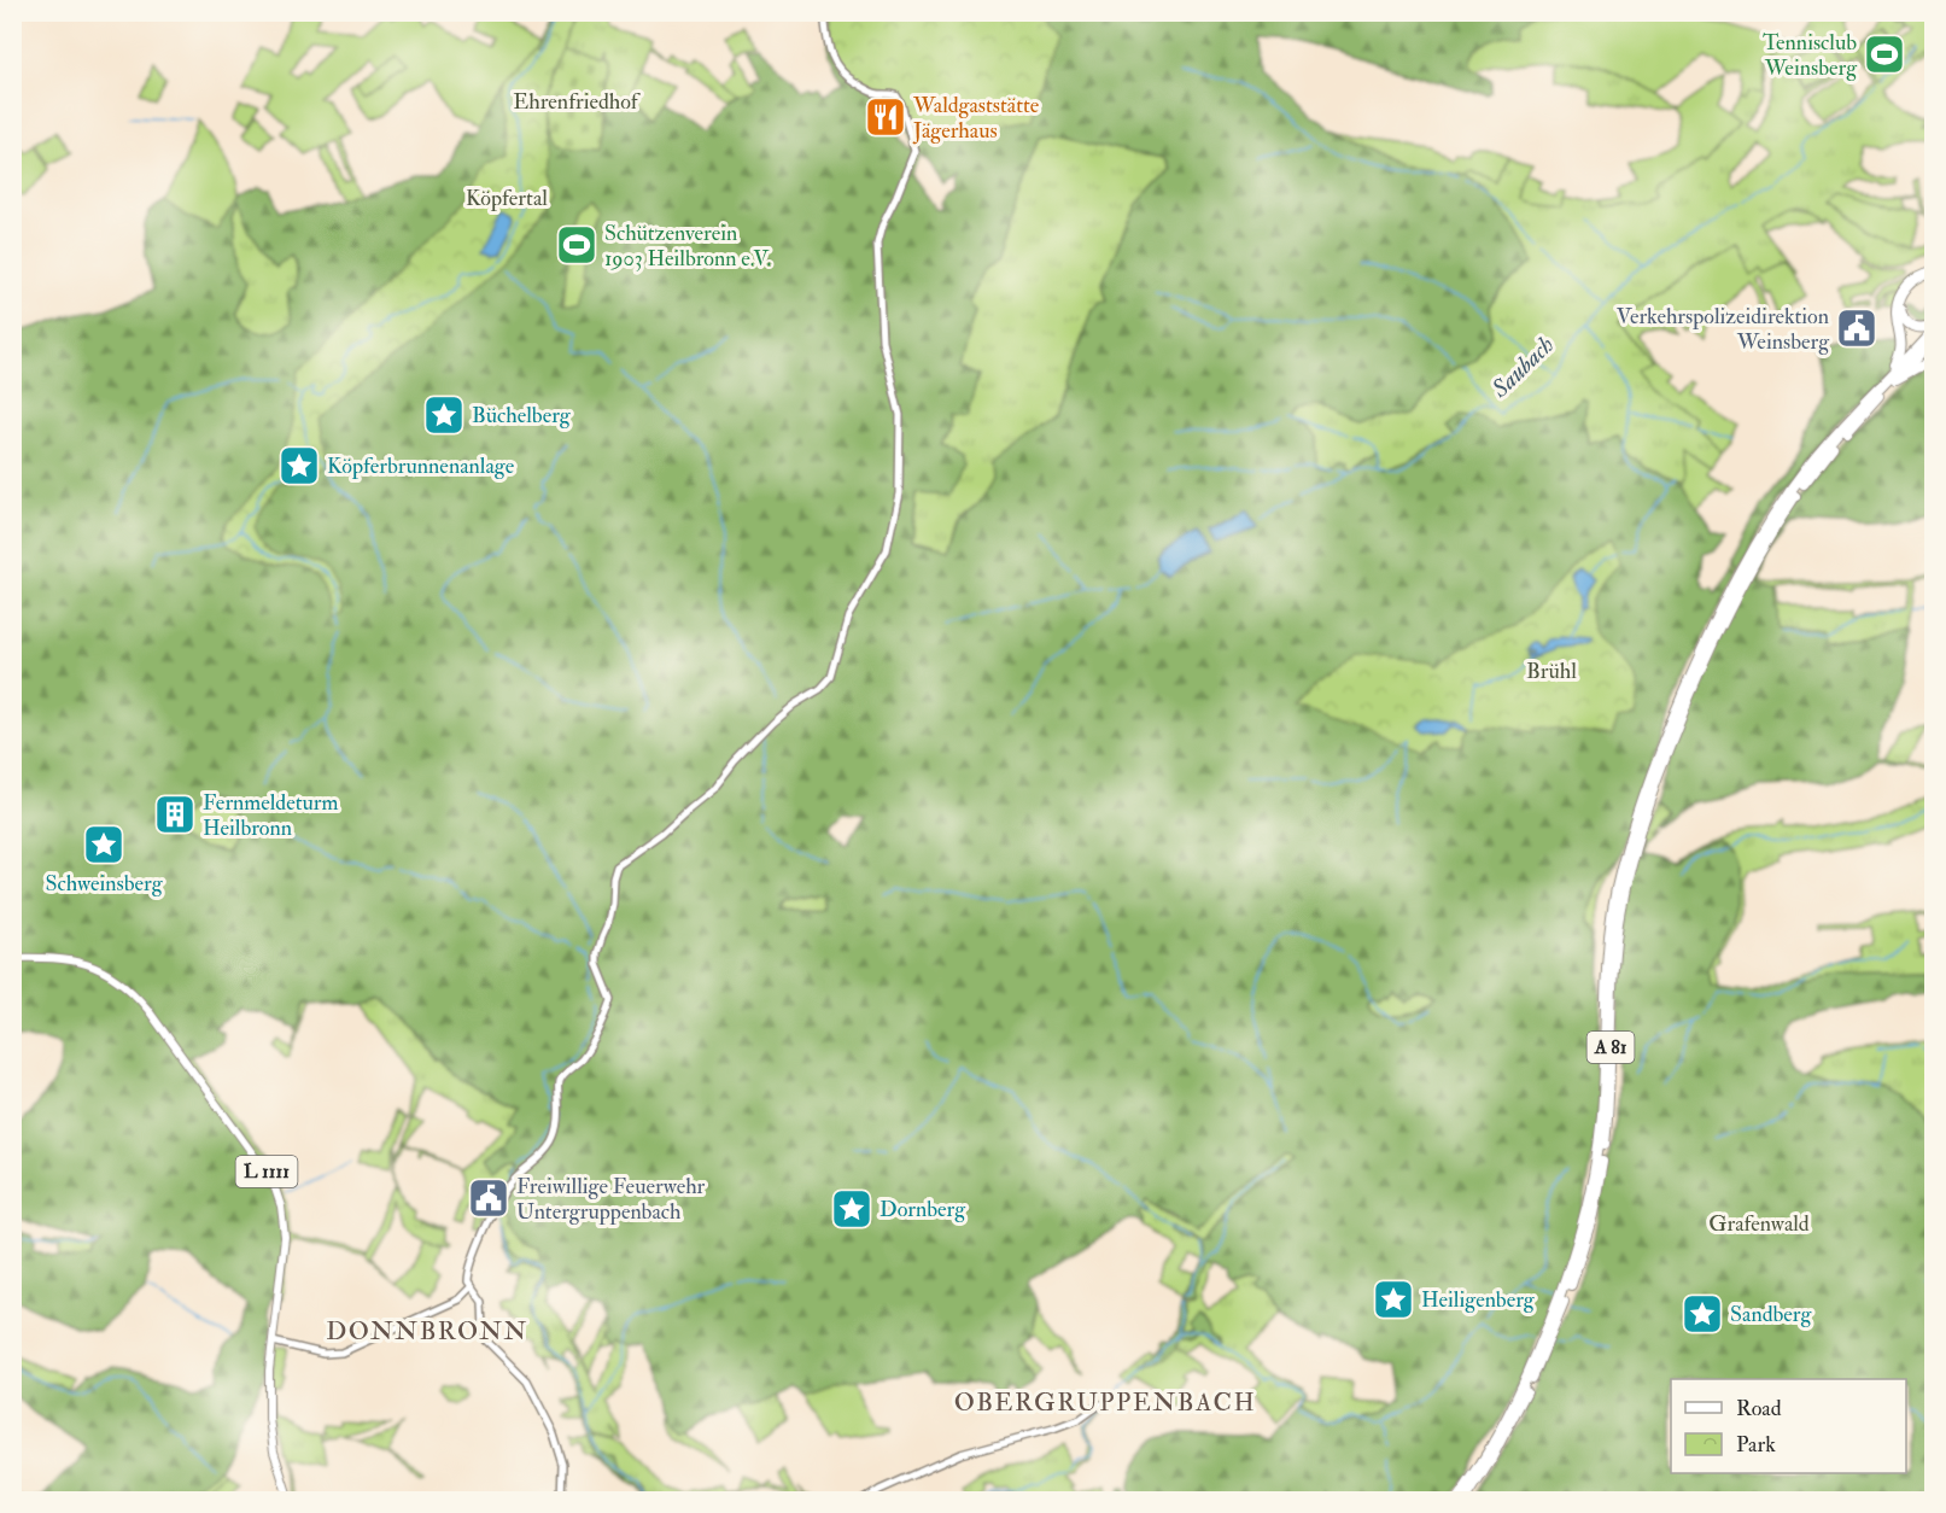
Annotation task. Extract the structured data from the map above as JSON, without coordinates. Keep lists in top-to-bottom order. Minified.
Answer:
{"streets":{"highway":["A 81"],"main road":["L 1111"]},"districts":["DONNBRONN","OBERGRUPPENBACH"],"water":["Saubach"],"parks":["Ehrenfriedhof","Köpfertal","Brühl","Grafenwald"],"places":{"sports":["Tennisclub Weinsberg","Schützenverein 1903 Heilbronn e.V."],"restaurant":["Waldgaststätte Jägerhaus"],"public building":["Verkehrspolizeidirektion Weinsberg","Freiwillige Feuerwehr Untergruppenbach"],"place":["Büchelberg","Köpferbrunnenanlage","Schweinsberg","Dornberg","Heiligenberg","Sandberg"],"building":["Fernmeldeturm Heilbronn"]},"legend":["Road","Park"]}
